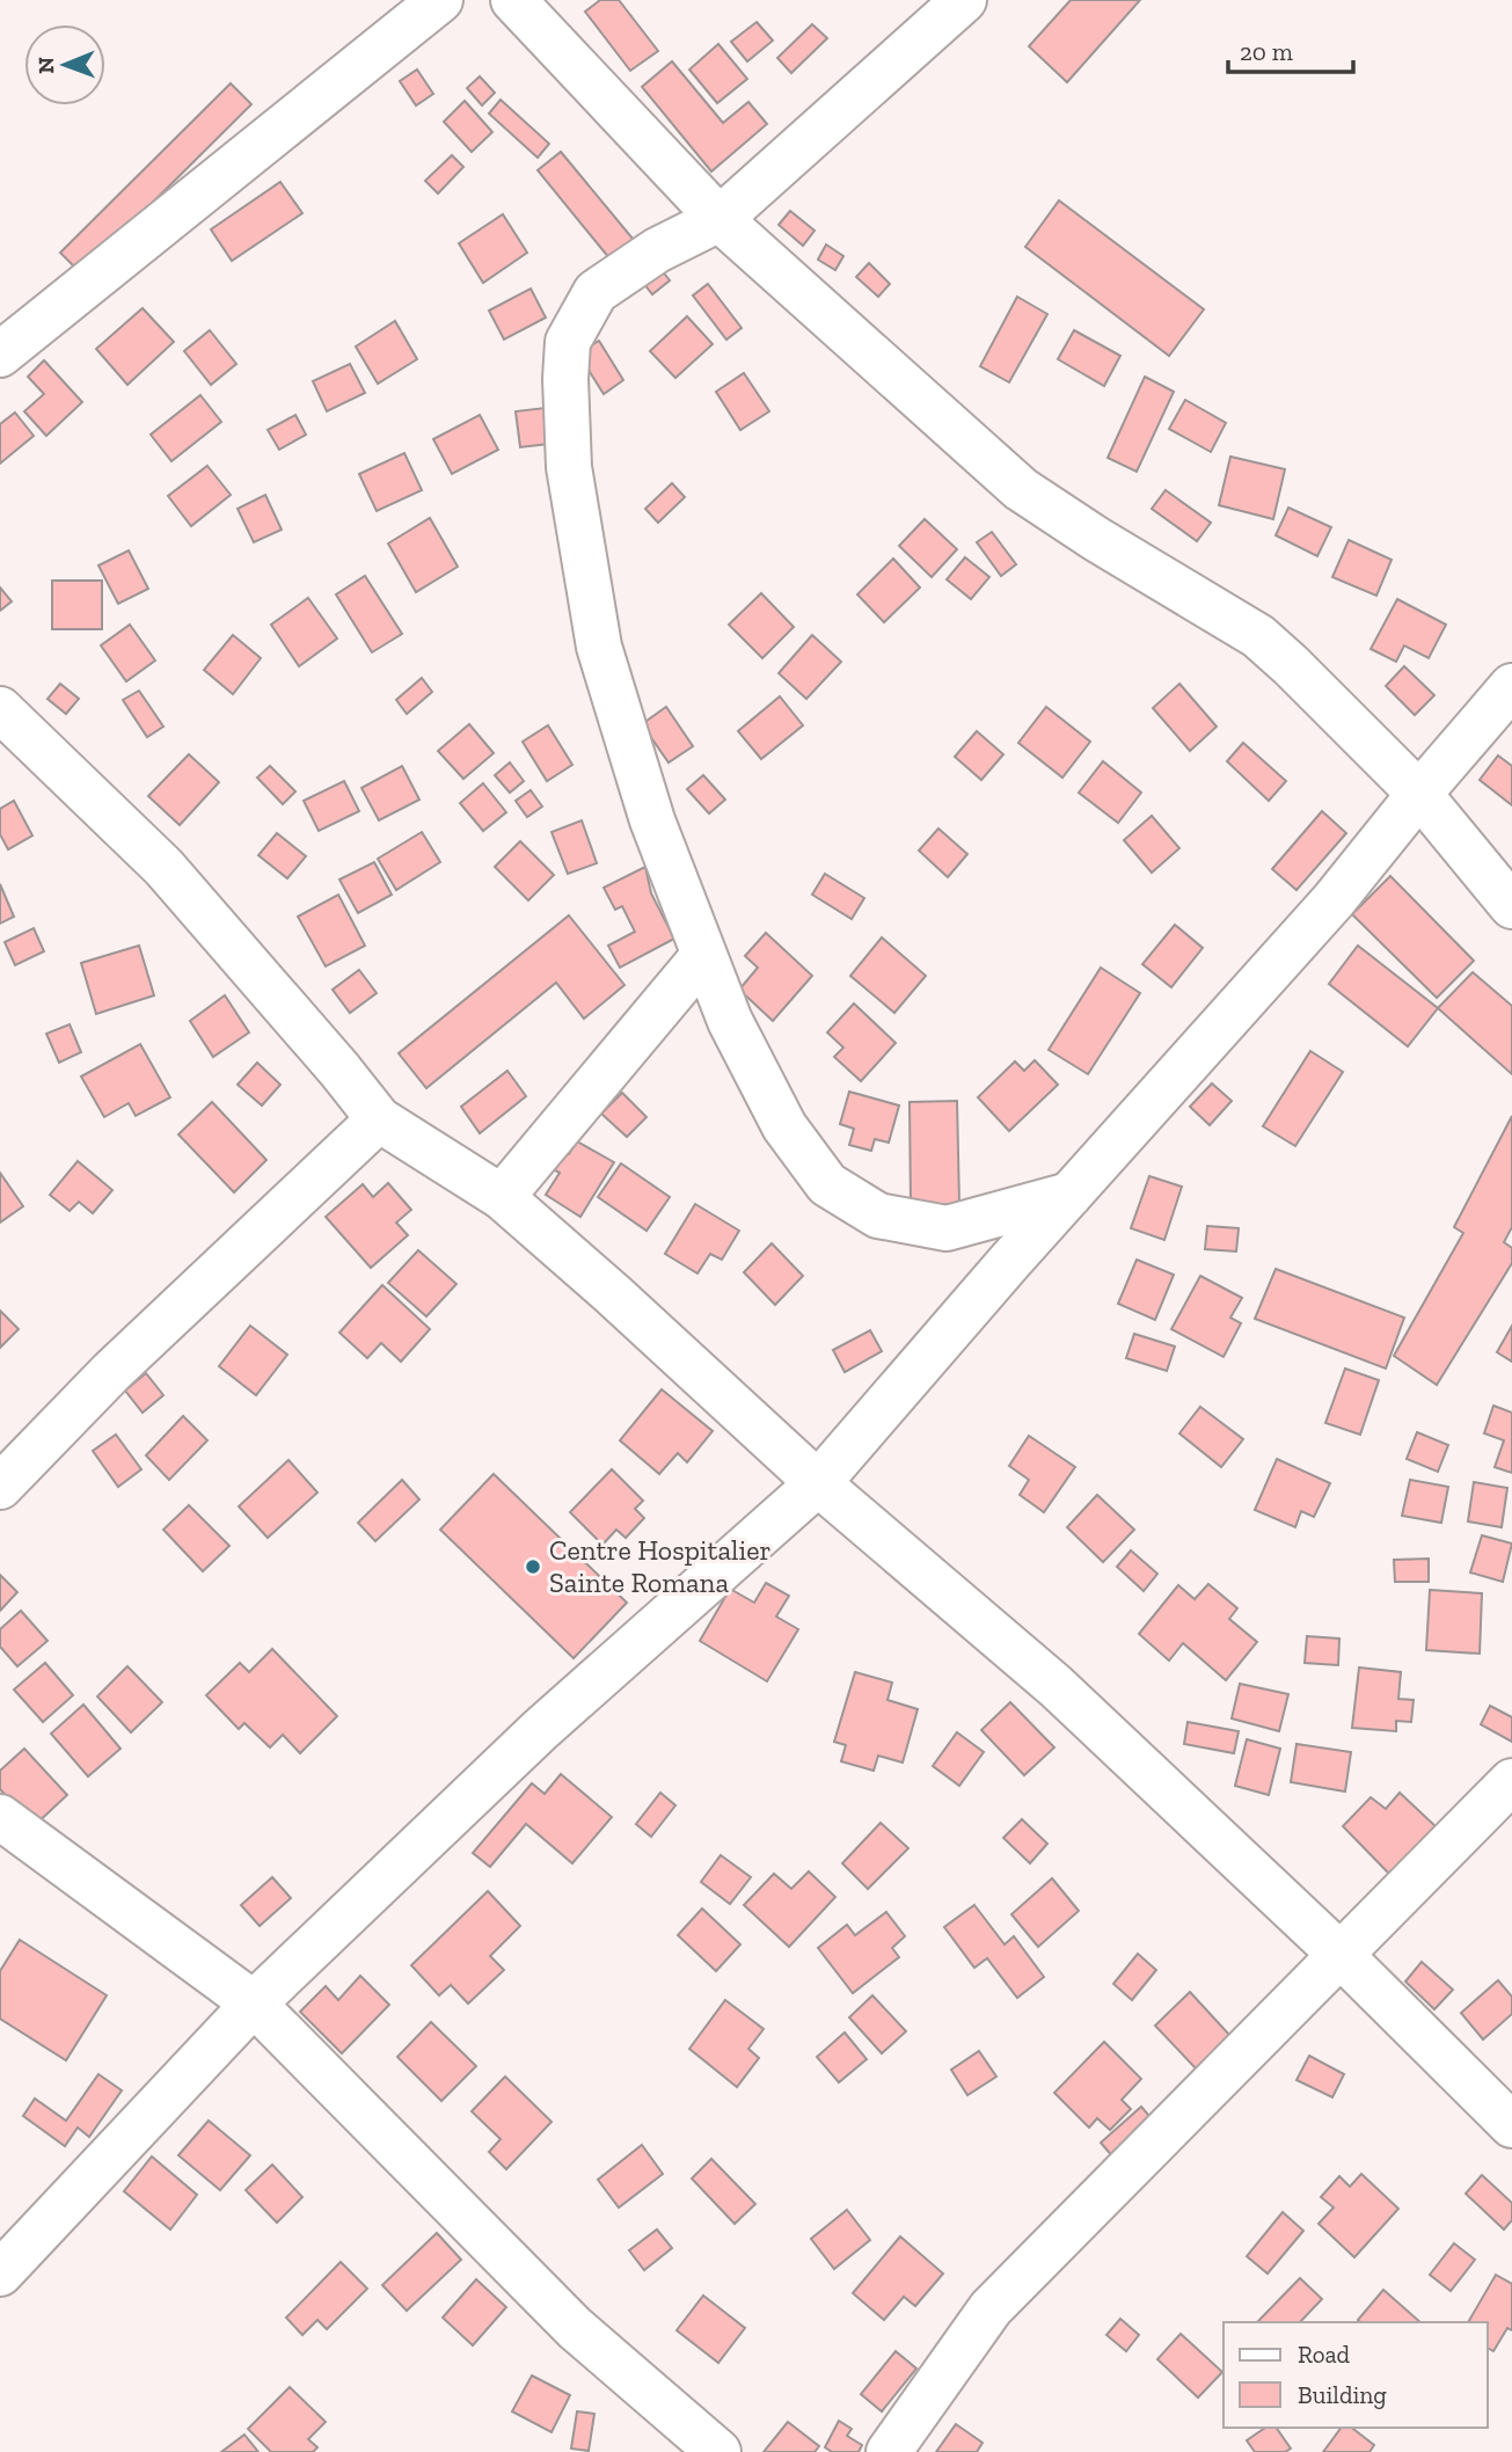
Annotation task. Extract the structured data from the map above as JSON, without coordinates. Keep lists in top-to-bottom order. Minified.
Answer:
{"places":["Centre Hospitalier Sainte Romana"],"legend":["Road","Building"],"scale_bar":"20 m","north":"left"}
